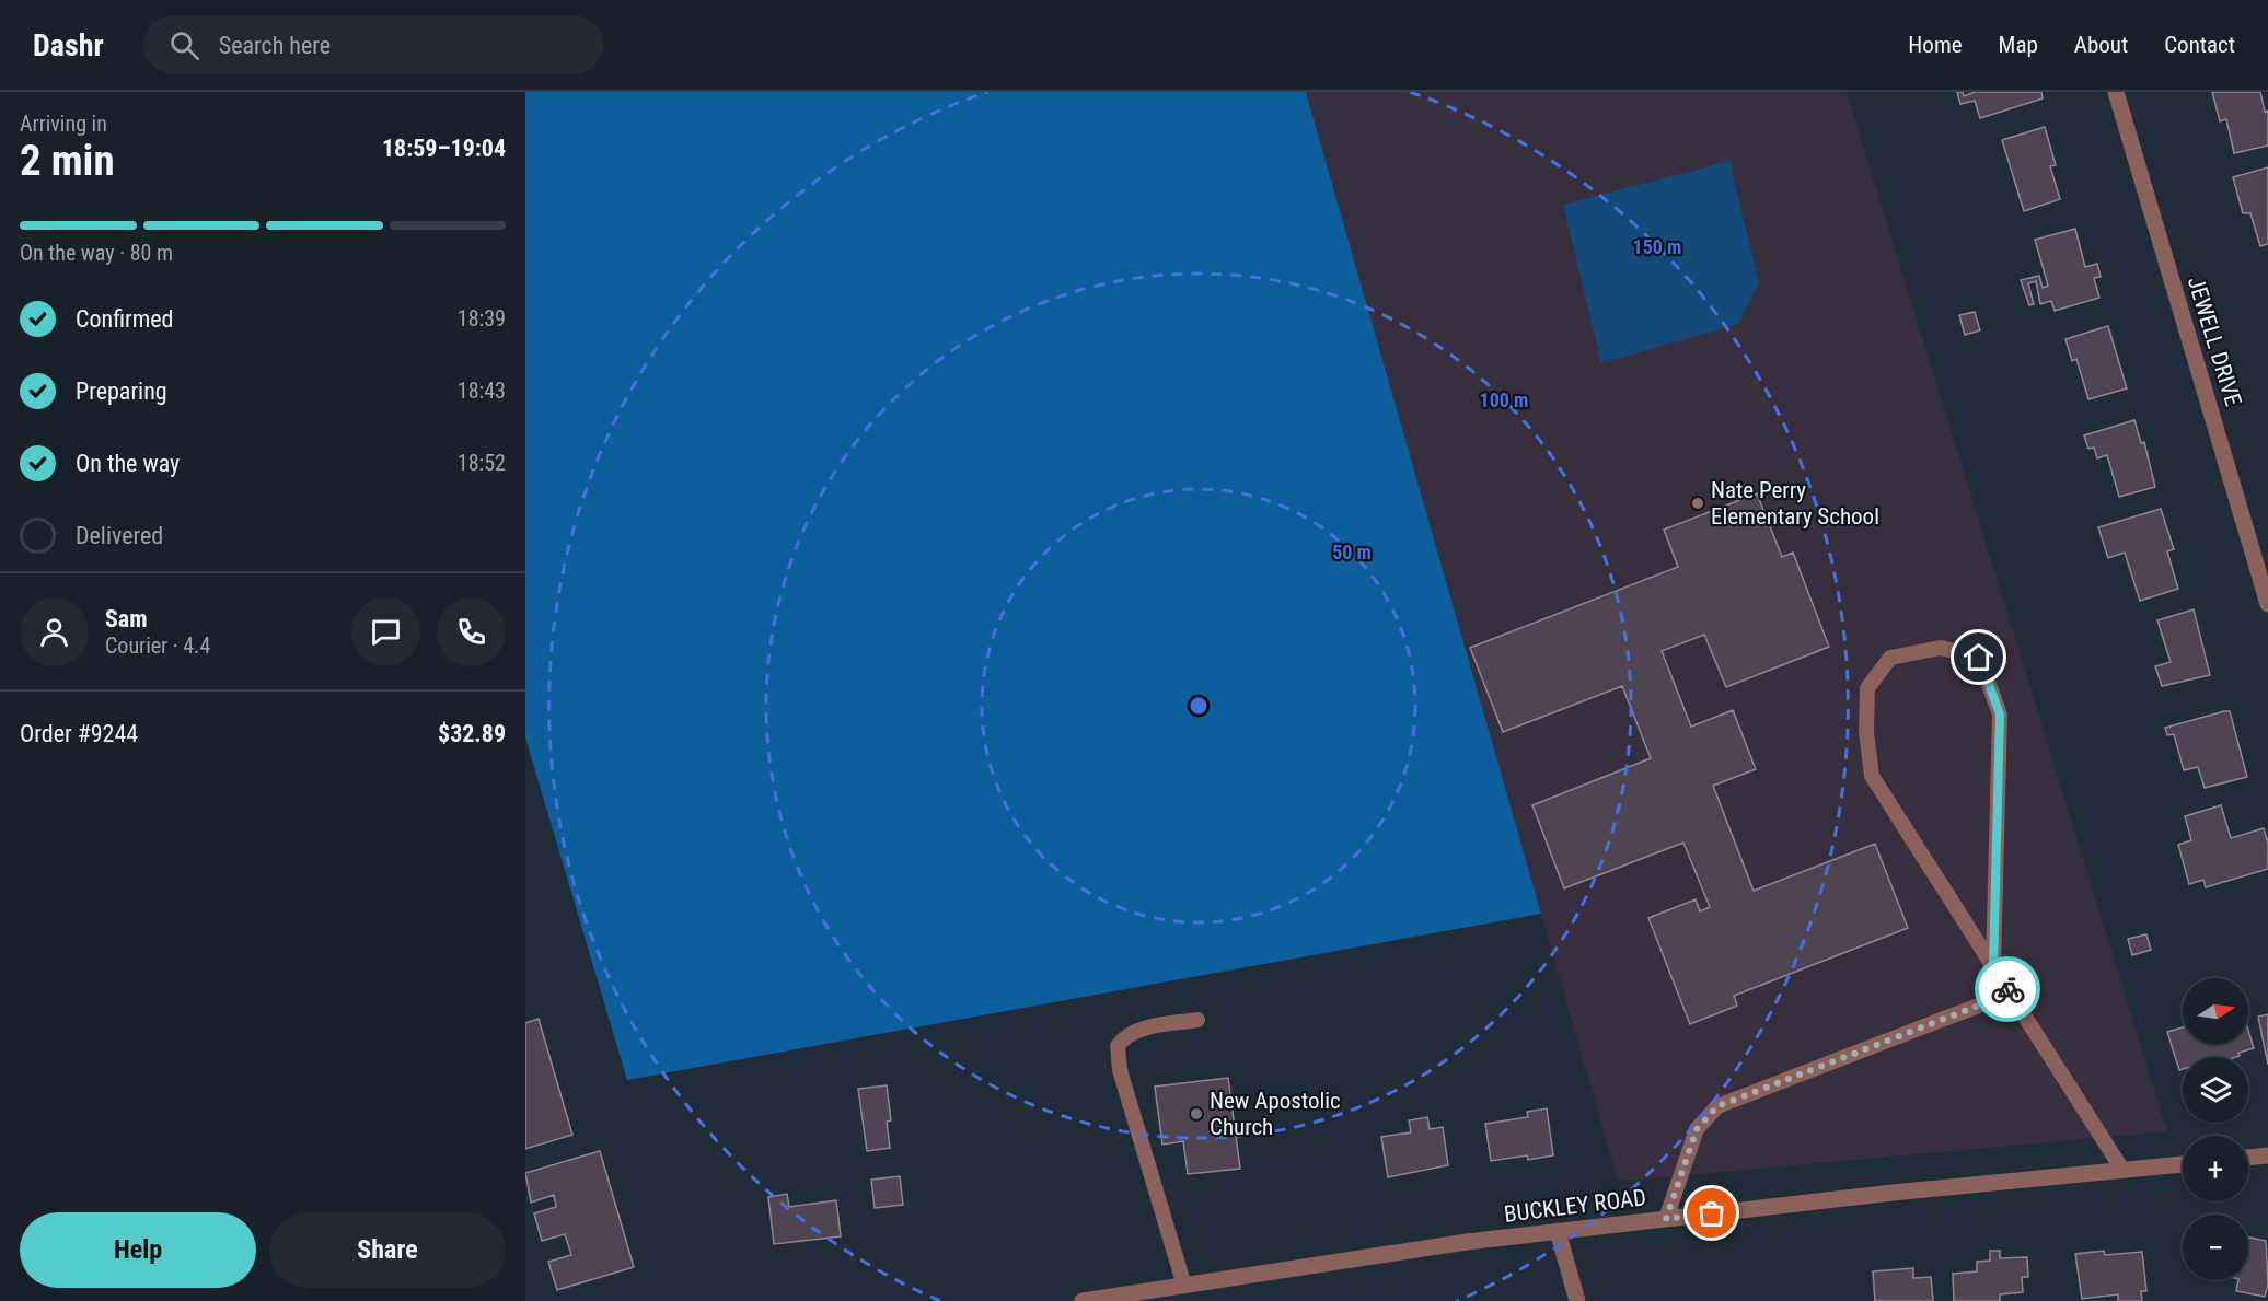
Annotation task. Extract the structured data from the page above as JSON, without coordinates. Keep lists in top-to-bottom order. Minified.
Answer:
{"streets":{"street":["JEWELL DRIVE","BUCKLEY ROAD"]},"places":["Nate Perry Elementary School","New Apostolic Church"],"north":"right","page":{"header":"Dashr","search":"Search here","nav":["Home","Map","About","Contact"],"heading":["2 min","Arriving in","18:59–19:04"],"panel":["Sam","Courier · 4.4","Order #9244","$32.89"],"bar":"On the way · 80 m","list":[["Confirmed","18:39"],["Preparing","18:43"],["On the way","18:52"],"Delivered"],"map_buttons":["+","−"],"buttons":["Help","Share"]},"rings":["150 m","100 m","50 m"]}
